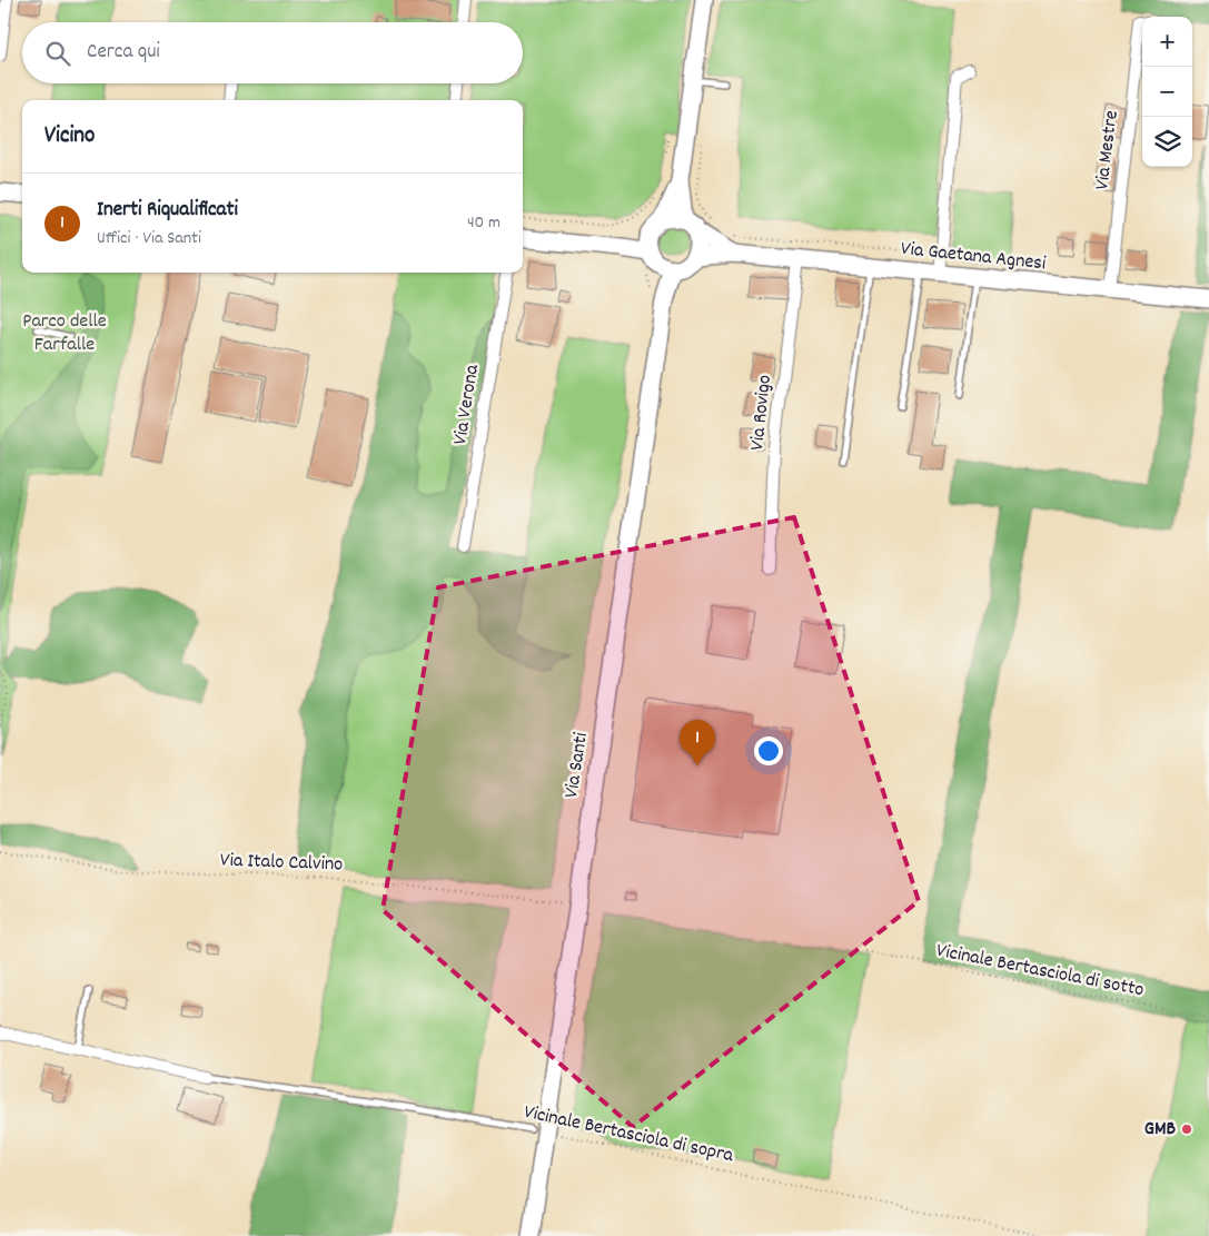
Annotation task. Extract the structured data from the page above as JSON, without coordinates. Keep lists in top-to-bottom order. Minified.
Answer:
{"streets":{"street":["Via Mestre","Via Gaetana Agnesi","Via Verona","Via Rovigo","Via Santi"],"lane":["Vicinale Bertasciola di sopra"],"path":["Via Italo Calvino","Vicinale Bertasciola di sotto"]},"crossings":[["Via Mestre","Via Gaetana Agnesi"],["Via Gaetana Agnesi","Via Rovigo"],["Via Gaetana Agnesi","Via Santi"],["Via Santi","Vicinale Bertasciola di sopra"]],"parks":["Parco delle Farfalle"],"places":["GMB"],"page":{"map_buttons":["+","−"],"search":"Cerca qui","heading":"Vicino","list":[{"mark":"1","name":"Inerti Riqualificati","note":"Uffici · Via Santi","value":"40 m"}],"pins":"1"}}
